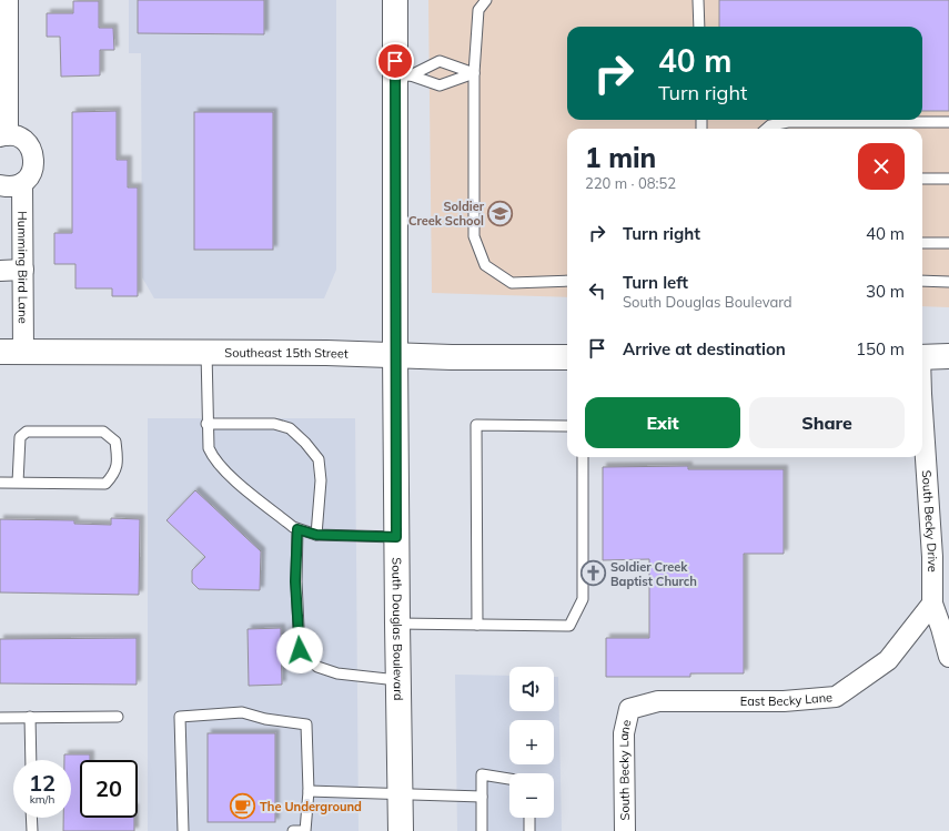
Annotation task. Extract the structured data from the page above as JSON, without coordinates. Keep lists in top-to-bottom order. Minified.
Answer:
{"streets":{"main road":["Southeast 15th Street","South Douglas Boulevard"],"street":["Humming Bird Lane","South Becky Drive","East Becky Lane","South Becky Lane"]},"crossings":[["Humming Bird Lane","Southeast 15th Street"],["Southeast 15th Street","South Douglas Boulevard"],["South Becky Drive","East Becky Lane"],["East Becky Lane","South Becky Lane"]],"places":{"school or university":["Soldier Creek School"],"church":["Soldier Creek Baptist Church"],"cafe":["The Underground"]},"page":{"turn":["40 m","Turn right"],"heading":["1 min","220 m · 08:52"],"list":[{"name":"Turn right","value":"40 m"},{"name":"Turn left","note":"South Douglas Boulevard","value":"30 m"},{"name":"Arrive at destination","value":"150 m"}],"buttons":["Exit","Share"],"map_buttons":["+","−"],"speed":"12 km/h","limit":"20"}}
